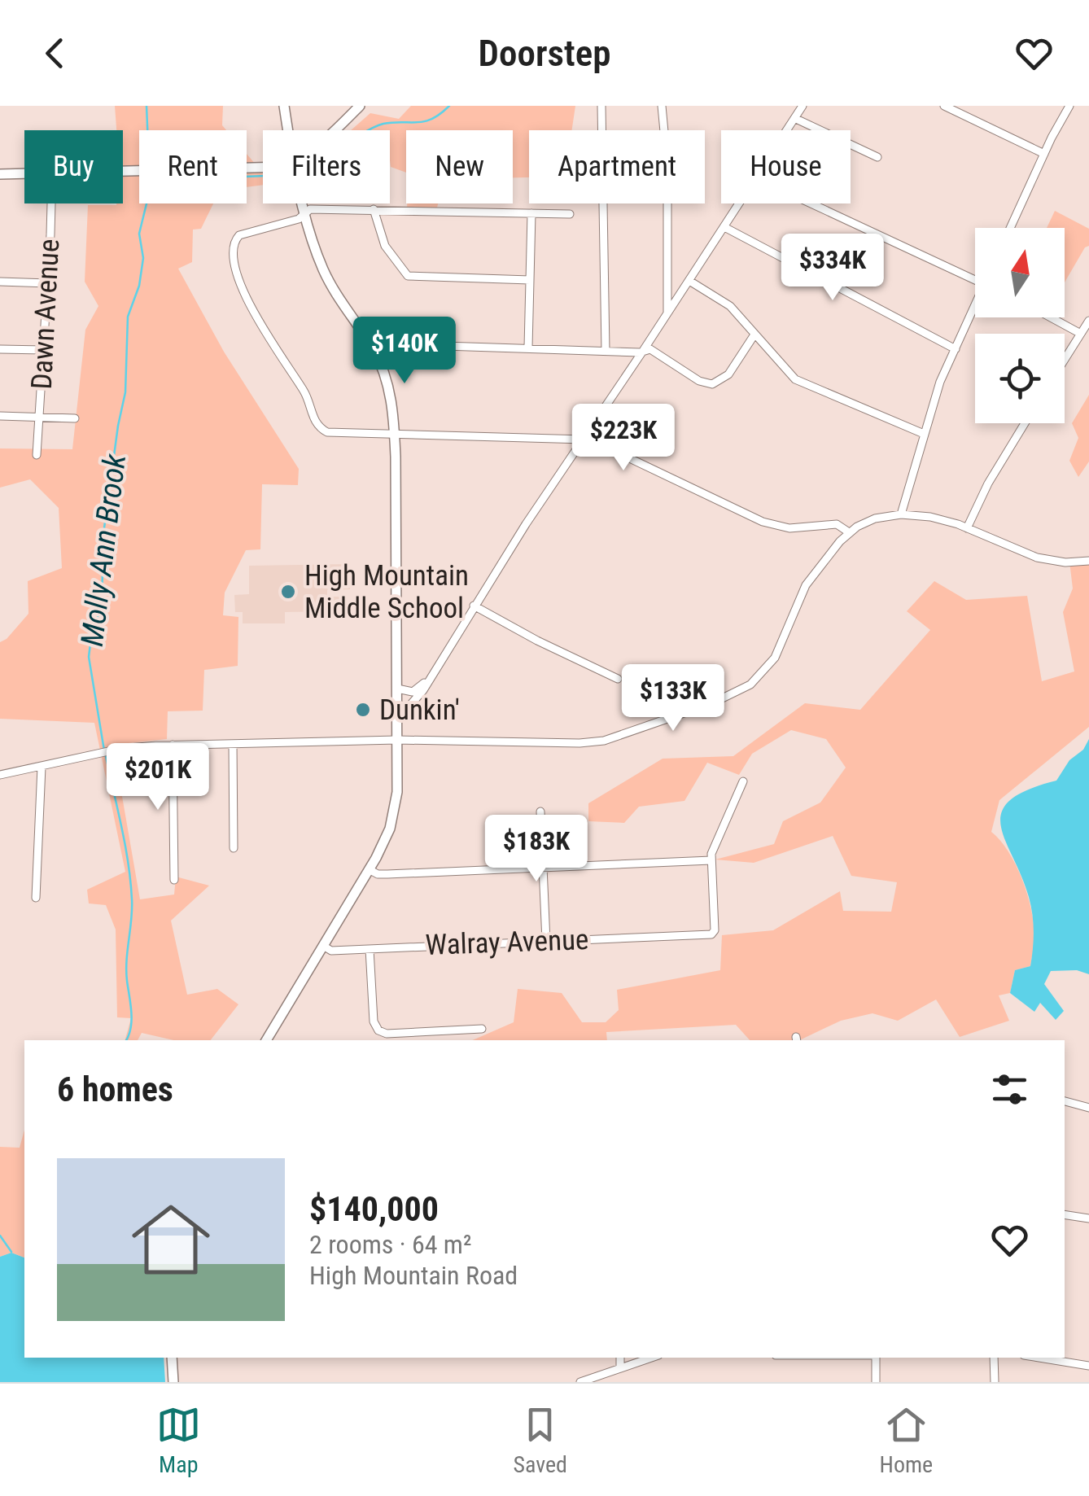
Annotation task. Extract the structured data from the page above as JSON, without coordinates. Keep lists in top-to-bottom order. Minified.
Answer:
{"streets":{"street":["Dawn Avenue","Walray Avenue"]},"water":["Molly Ann Brook"],"places":["High Mountain Middle School","Dunkin'"],"north":"top","page":{"header":"Doorstep","chip":["Buy","Rent","Filters","New","Apartment","House"],"price":["$334K","$140K","$223K","$133K","$201K","$183K"],"heading":"6 homes","list":[{"name":"$140,000","note":"2 rooms · 64 m² · High Mountain Road"}],"tabs":["Map","Saved","Home"]}}
